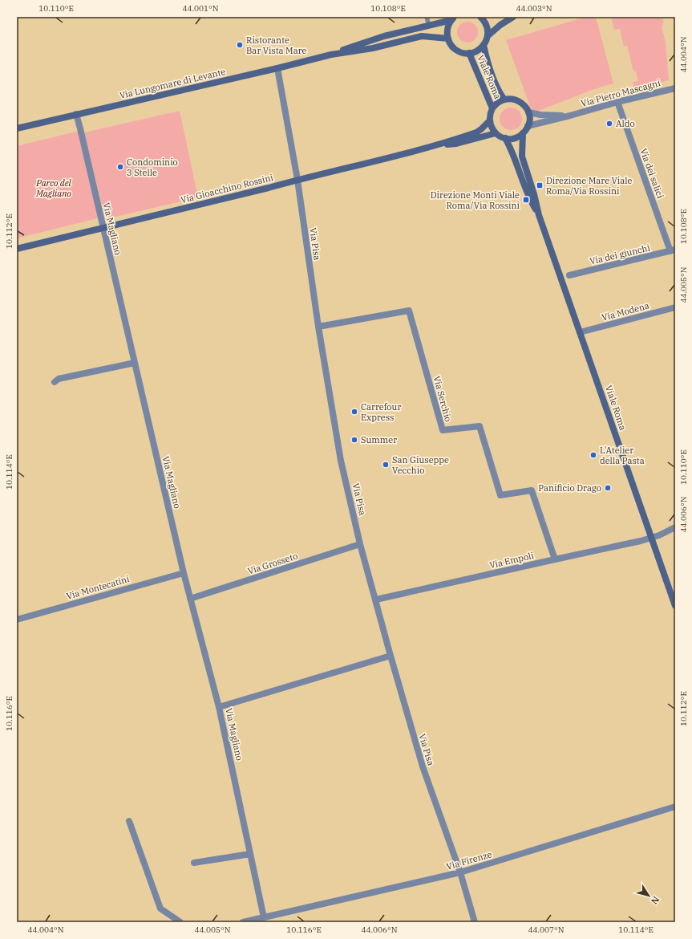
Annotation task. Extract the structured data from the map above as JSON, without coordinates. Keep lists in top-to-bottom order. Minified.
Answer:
{"streets":{"main road":["Viale Roma","Via Lungomare di Levante","Via Gioacchino Rossini"],"street":["Via Pietro Mascagni","Via dei salici","Via Magliano","Via Pisa","Via dei giunchi","Via Modena","Via Serchio","Via Empoli","Via Grosseto","Via Montecatini","Via Firenze"]},"crossings":[["Viale Roma","Via Pietro Mascagni"],["Viale Roma","Via Gioacchino Rossini"],["Viale Roma","Via Modena"],["Viale Roma","Via Empoli"],["Via Lungomare di Levante","Via Magliano"],["Via Lungomare di Levante","Via Pisa"],["Via Pietro Mascagni","Via dei salici"],["Via Pietro Mascagni","Via Gioacchino Rossini"],["Via dei salici","Via dei giunchi"],["Via Gioacchino Rossini","Via Magliano"],["Via Gioacchino Rossini","Via Pisa"],["Via Magliano","Via Grosseto"],["Via Magliano","Via Montecatini"],["Via Magliano","Via Firenze"],["Via Pisa","Via Serchio"],["Via Pisa","Via Empoli"],["Via Pisa","Via Grosseto"],["Via Pisa","Via Firenze"],["Via Serchio","Via Empoli"]],"parks":["Parco del Magliano"],"places":{"other":["Ristorante Bar Vista Mare","Aldo","Condominio 3 Stelle","Carrefour Express","Summer","L'Atelier della Pasta","San Giuseppe Vecchio","Panificio Drago"],"transit":["Direzione Mare Viale Roma/Via Rossini","Direzione Monti Viale Roma/Via Rossini"]},"north":"bottom right","coordinates":["10.110°E","44.001°N","10.108°E","44.003°N","44.004°N","10.112°E","44.005°N","10.114°E","44.006°N","10.116°E","44.007°N"]}
